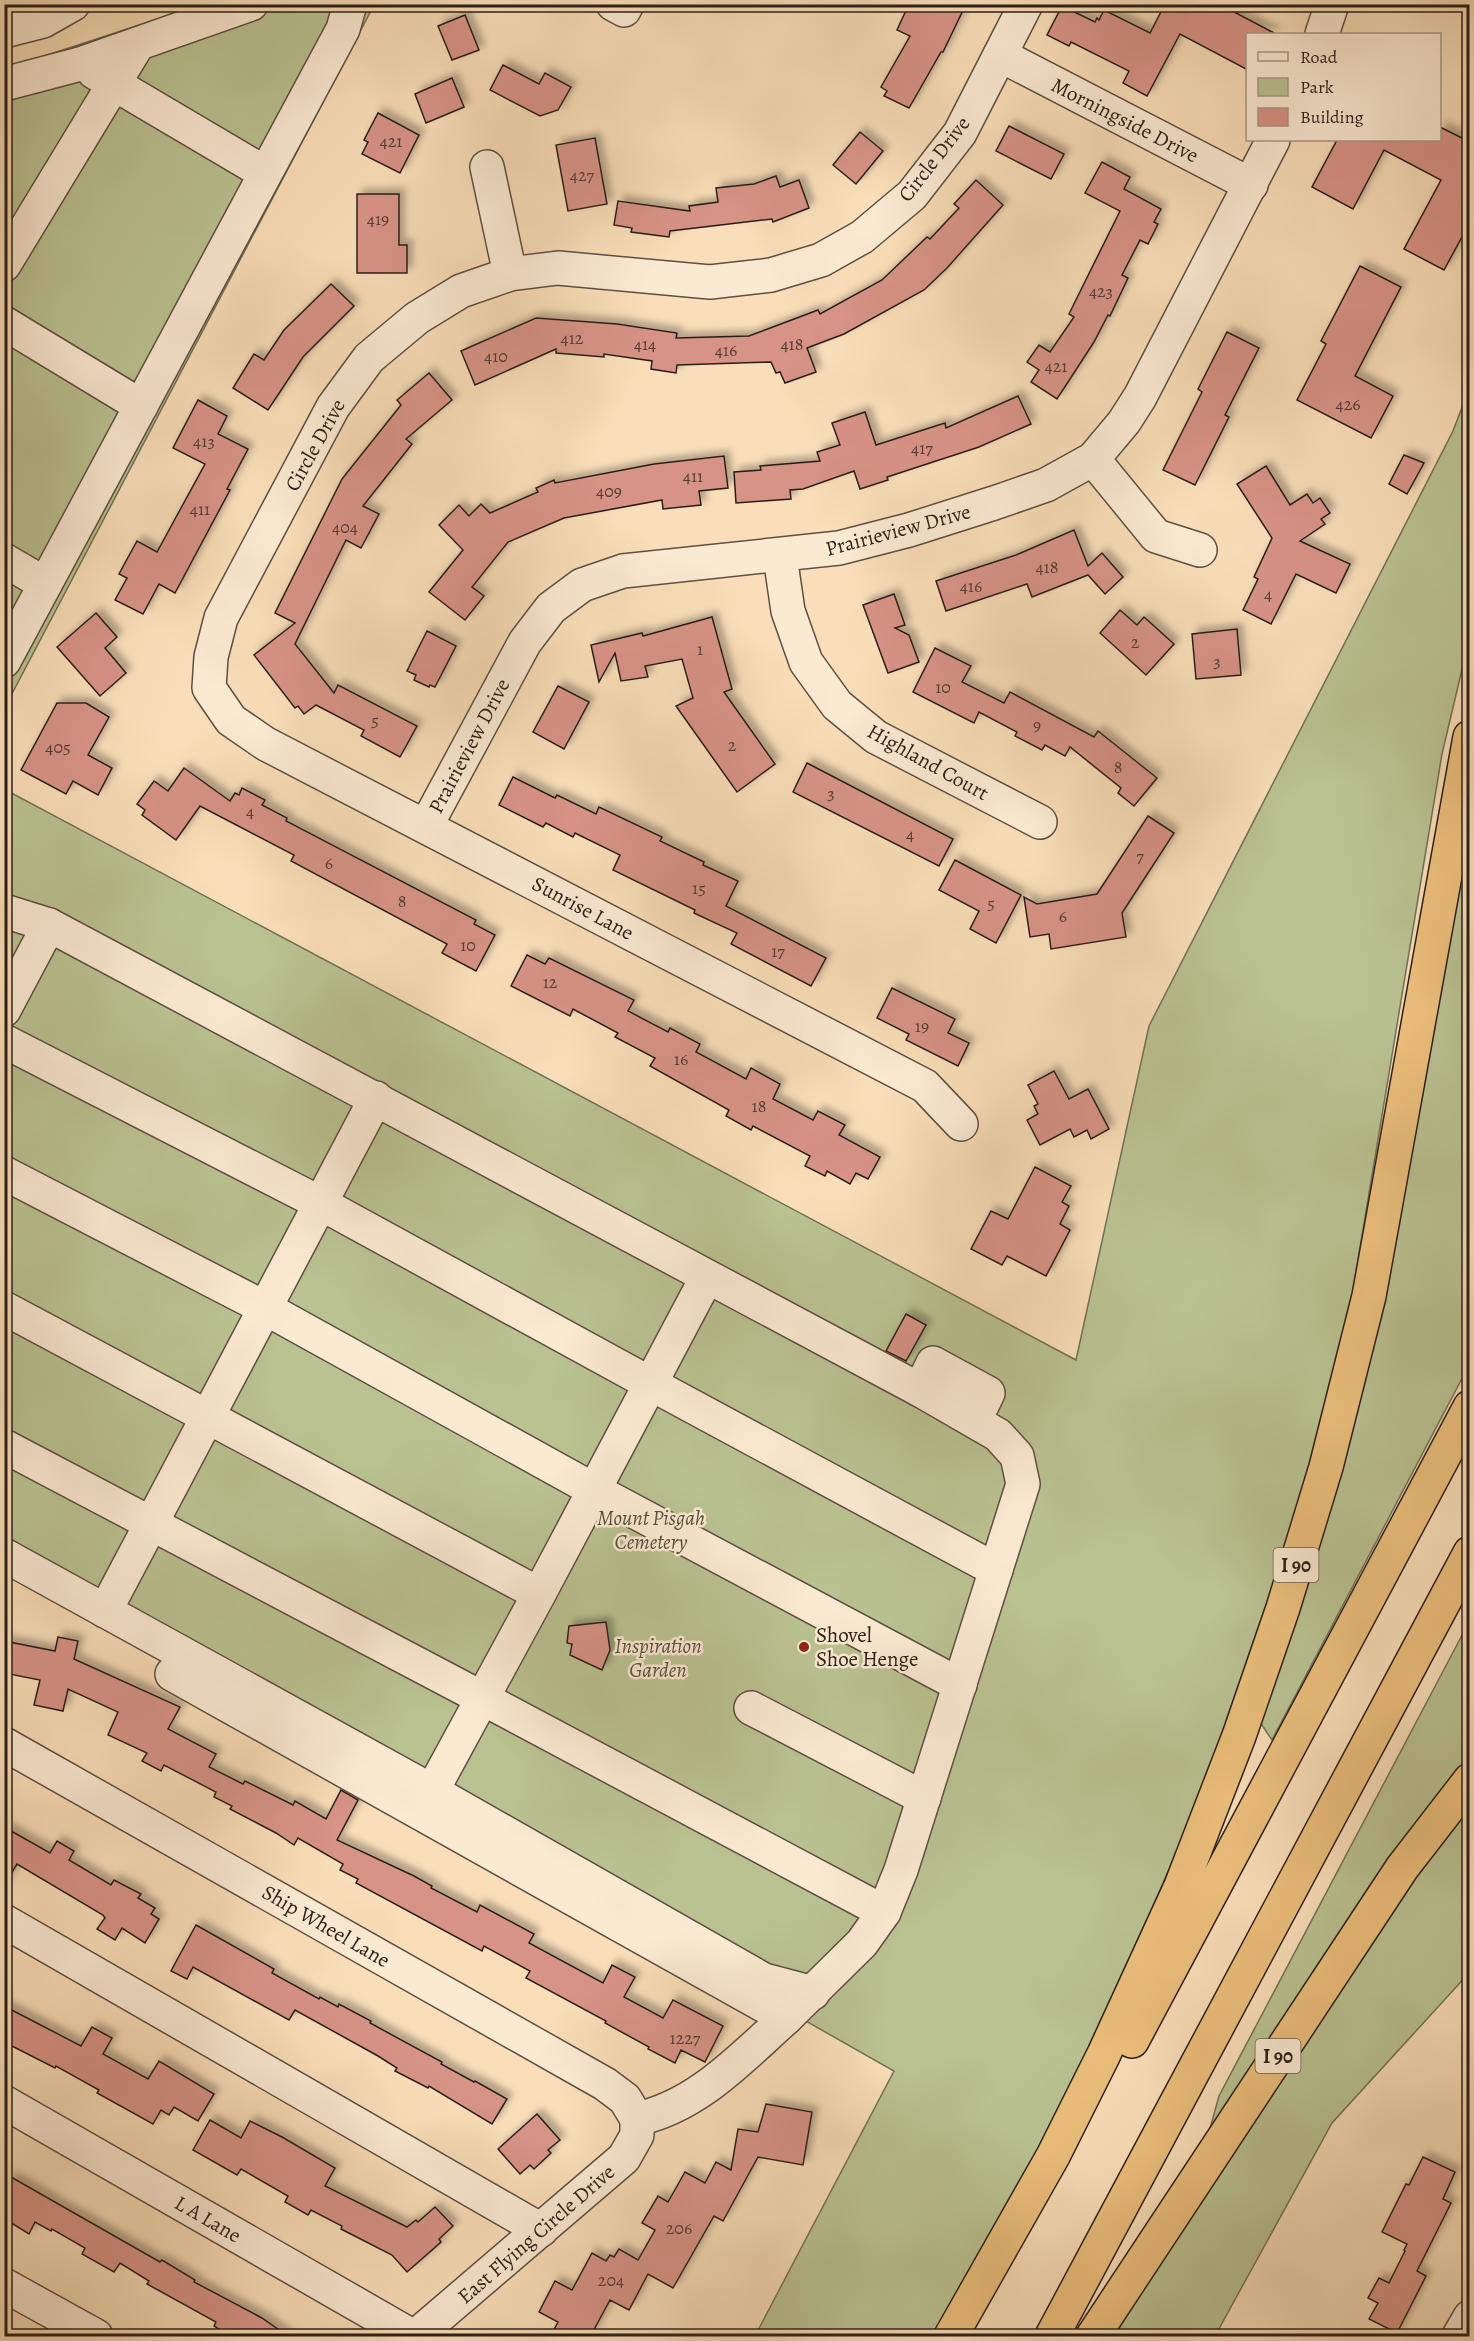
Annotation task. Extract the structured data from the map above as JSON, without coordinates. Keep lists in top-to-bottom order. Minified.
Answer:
{"streets":{"highway":["I 90"],"street":["Morningside Drive","Circle Drive","Prairieview Drive","Highland Court","Sunrise Lane","Ship Wheel Lane","L A Lane","East Flying Circle Drive"]},"crossings":[["Morningside Drive","Circle Drive"],["Morningside Drive","Prairieview Drive"],["Circle Drive","Sunrise Lane"],["Prairieview Drive","Highland Court"],["Prairieview Drive","Sunrise Lane"],["Ship Wheel Lane","East Flying Circle Drive"],["L A Lane","East Flying Circle Drive"]],"parks":["Mount Pisgah Cemetery","Inspiration Garden"],"places":["Shovel Shoe Henge"],"house_numbers":["421","427","419","423","412","414","418","416","410","421","426","413","417","411","409","411","404","418","416","4","2","1","3","10","5","9","2","405","8","3","4","4","7","6","15","8","5","6","10","17","12","19","16","18","1227","206","204"],"legend":["Road","Park","Building"]}
